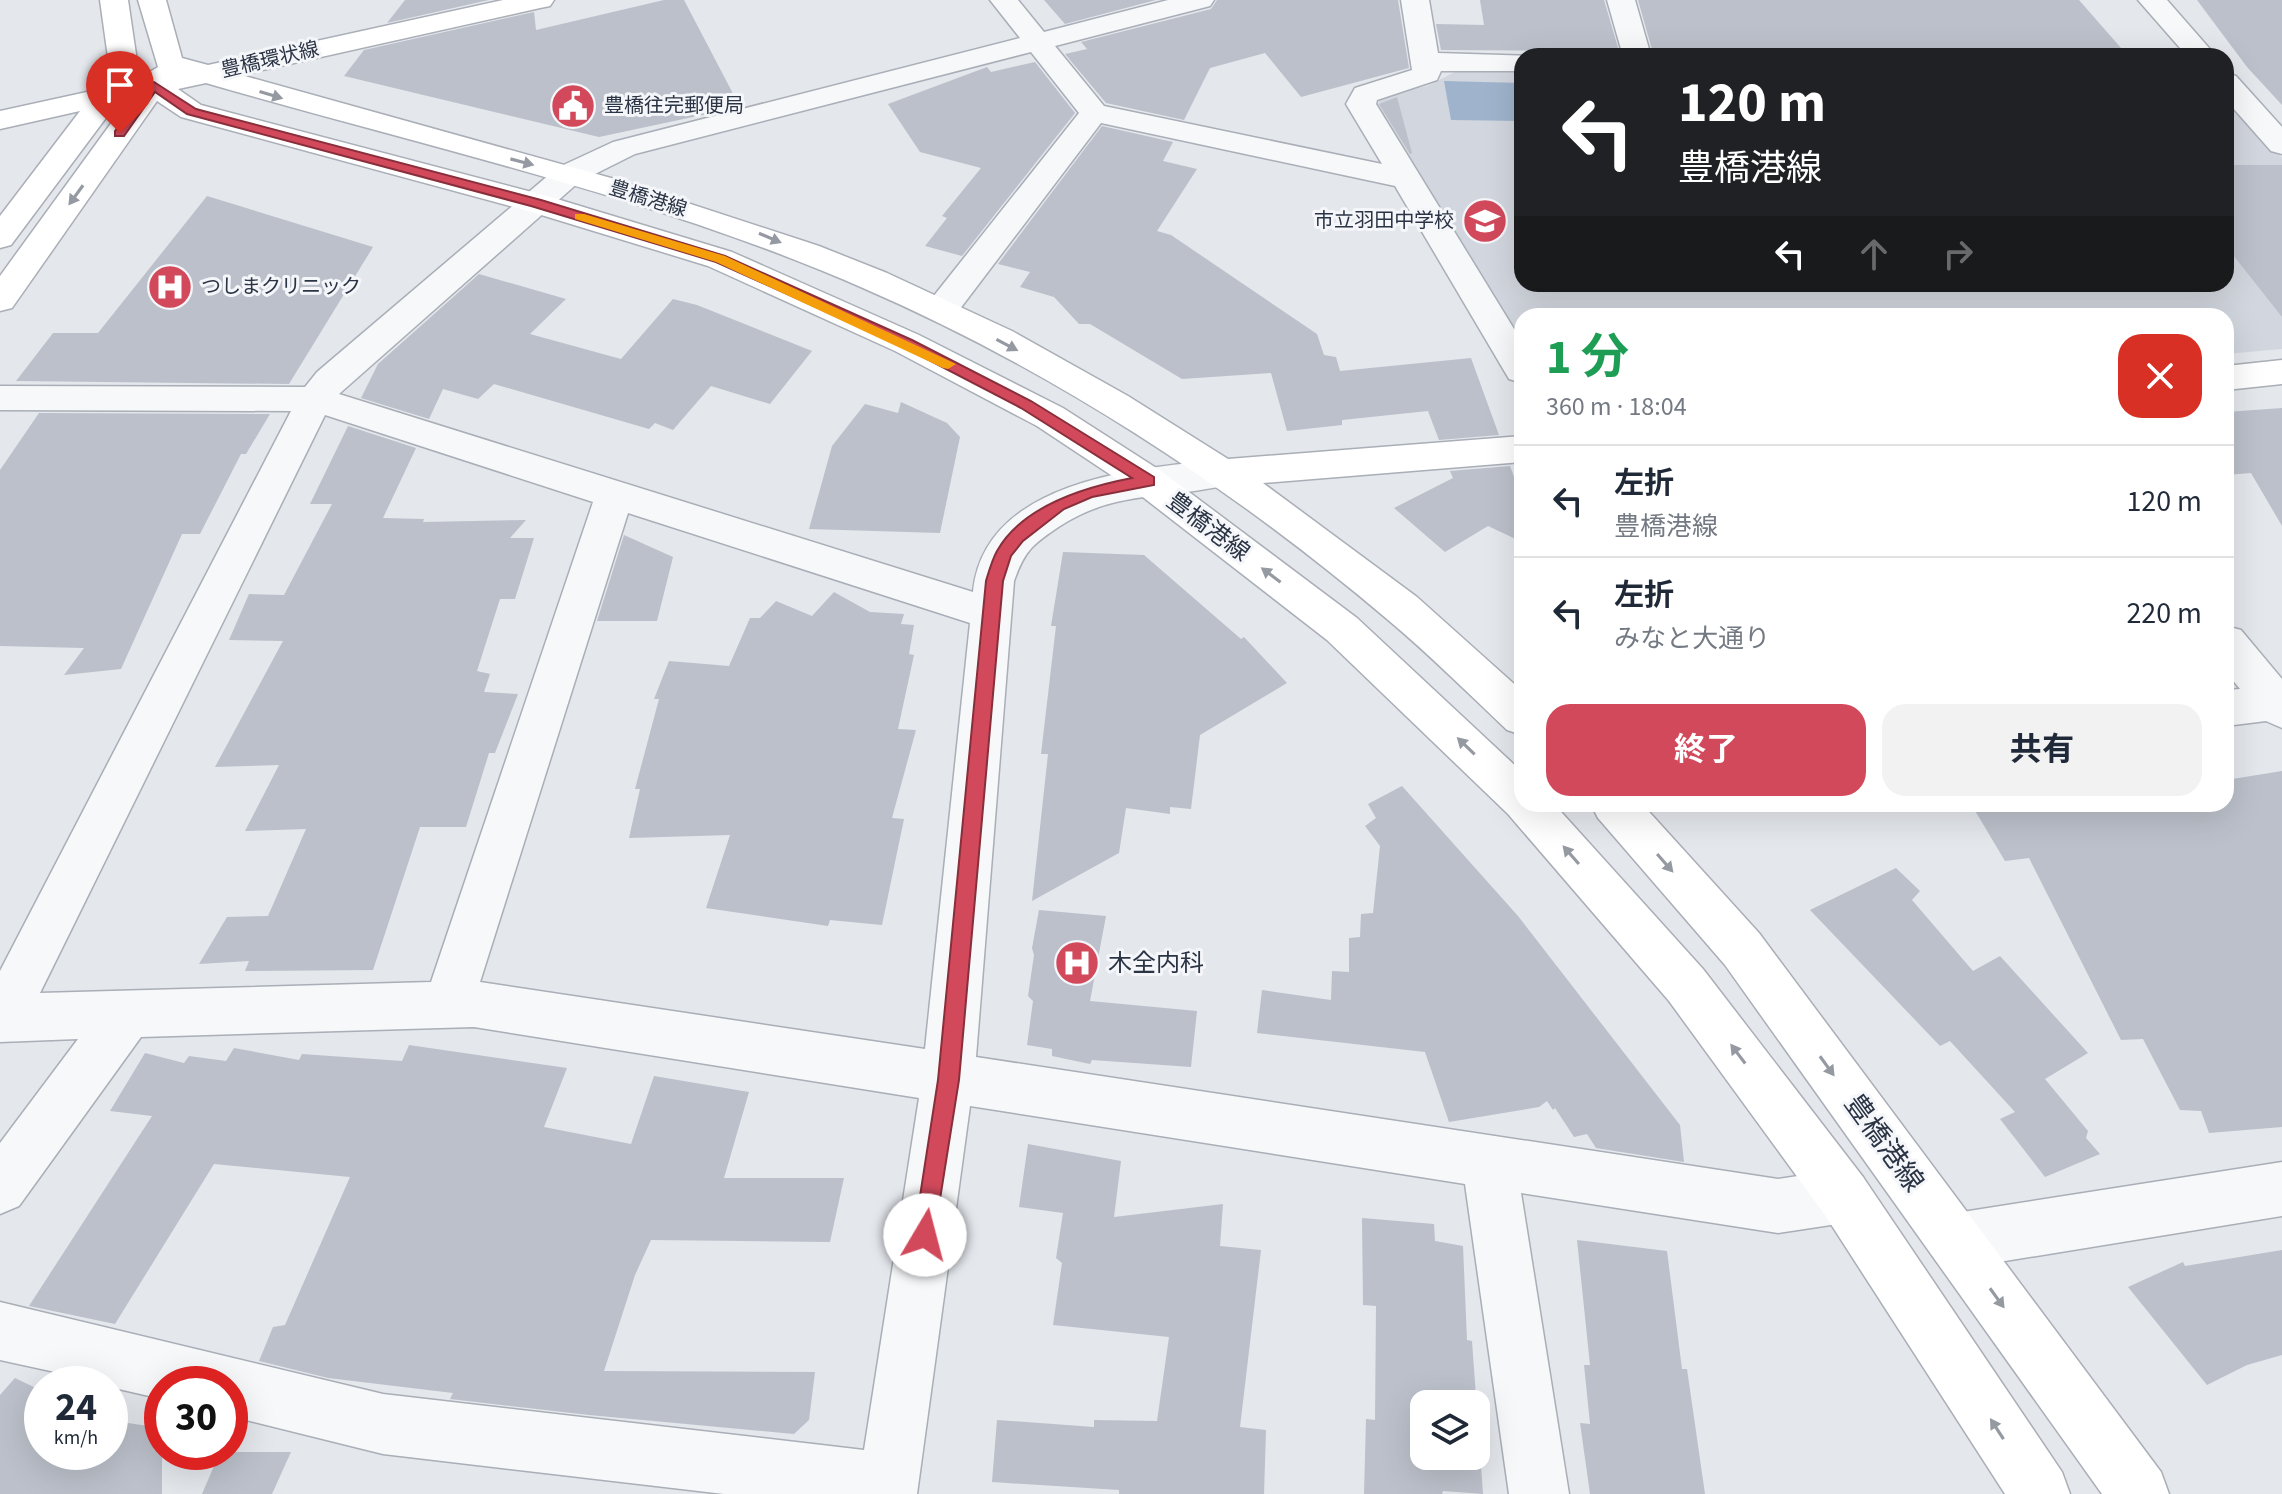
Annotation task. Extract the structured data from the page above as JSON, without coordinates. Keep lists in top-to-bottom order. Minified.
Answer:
{"streets":{"main road":["豊橋環状線","豊橋港線"]},"crossings":[["豊橋環状線","豊橋港線"]],"places":{"public building":["豊橋往完郵便局"],"school or university":["市立羽田中学校"],"hospital":["つしまクリニック","木全内科"]},"page":{"turn":["120 m","豊橋港線"],"heading":["1 分","360 m · 18:04"],"list":[{"name":"左折","note":"豊橋港線","value":"120 m"},{"name":"左折","note":"みなと大通り","value":"220 m"}],"buttons":["終了","共有"],"speed":"24 km/h","limit":"30"}}
